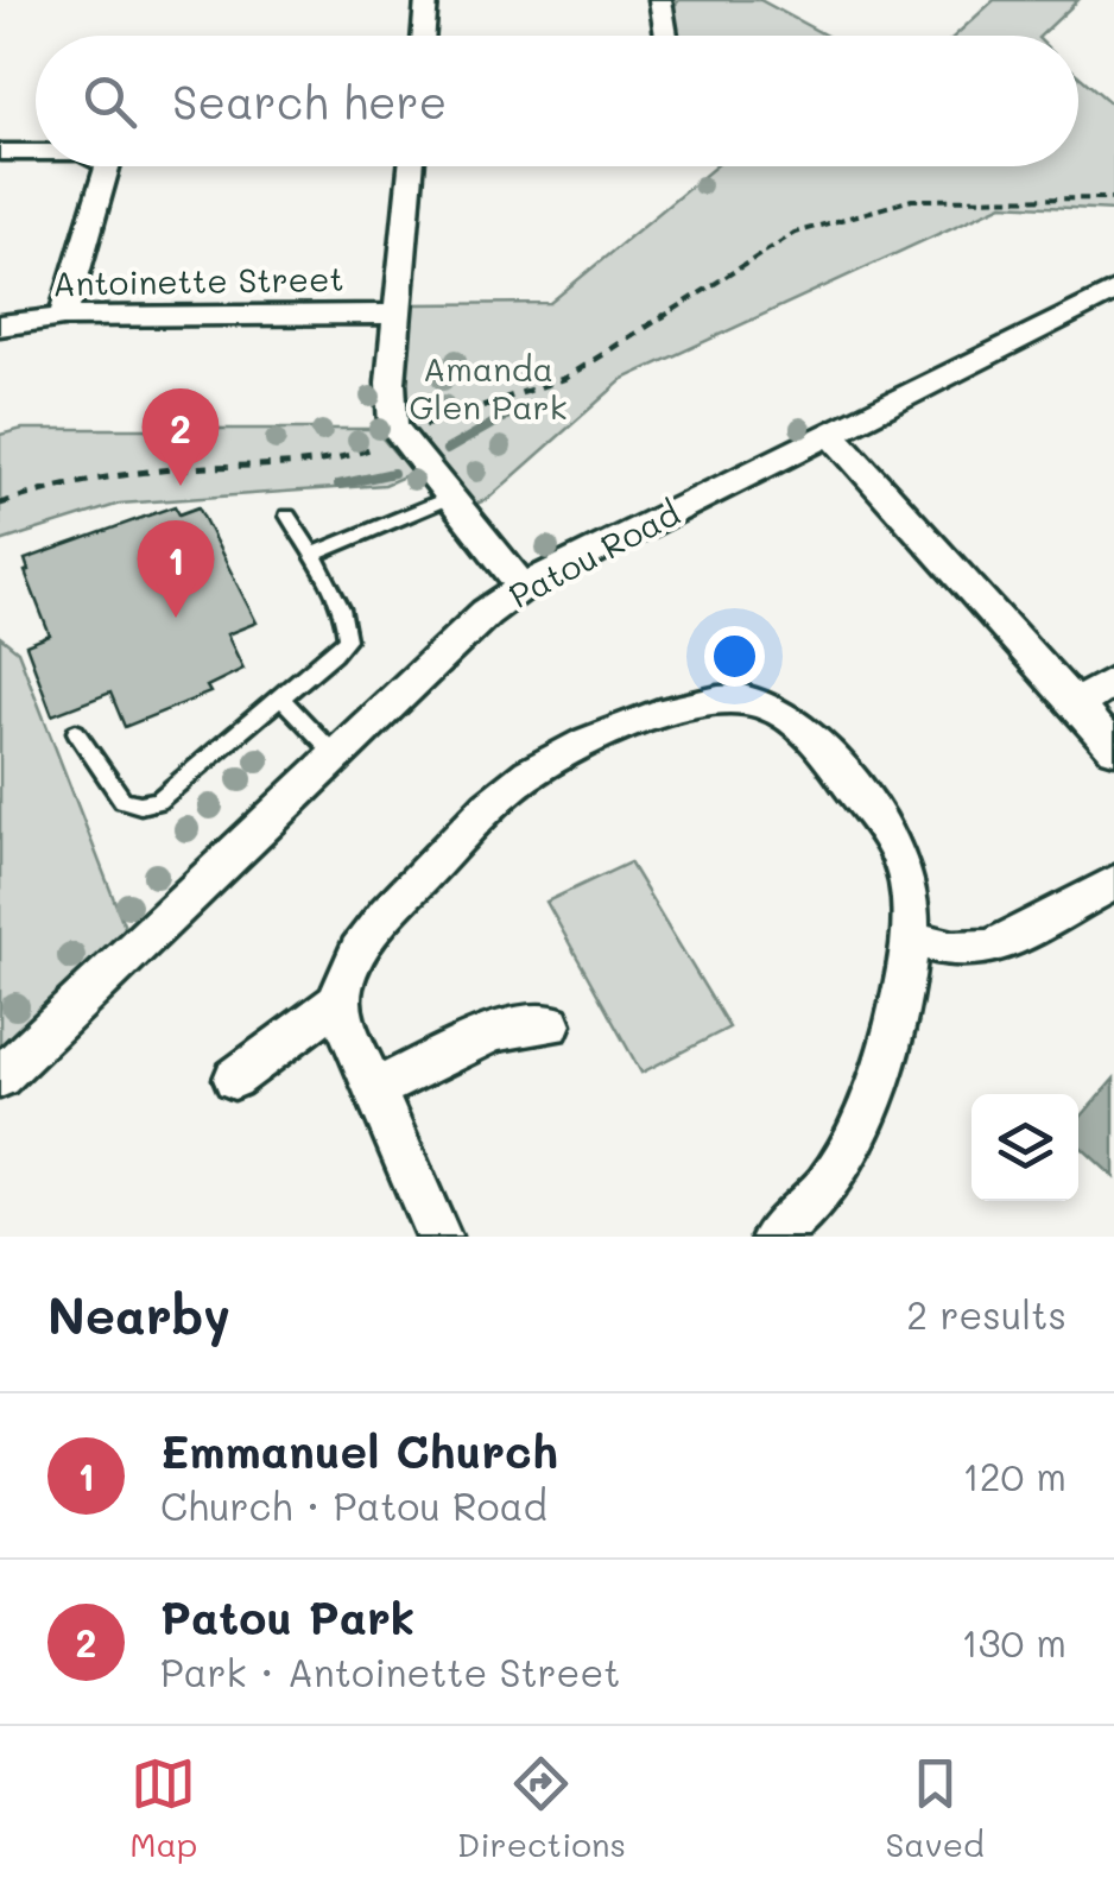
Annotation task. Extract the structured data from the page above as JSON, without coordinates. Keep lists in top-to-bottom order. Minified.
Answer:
{"streets":{"street":["Antoinette Street","Patou Road"]},"parks":["Amanda Glen Park"],"page":{"search":"Search here","pins":["2","1"],"heading":["Nearby","2 results"],"list":[{"mark":"1","name":"Emmanuel Church","note":"Church · Patou Road","value":"120 m"},{"mark":"2","name":"Patou Park","note":"Park · Antoinette Street","value":"130 m"}],"nav":["Map","Directions","Saved"]}}
